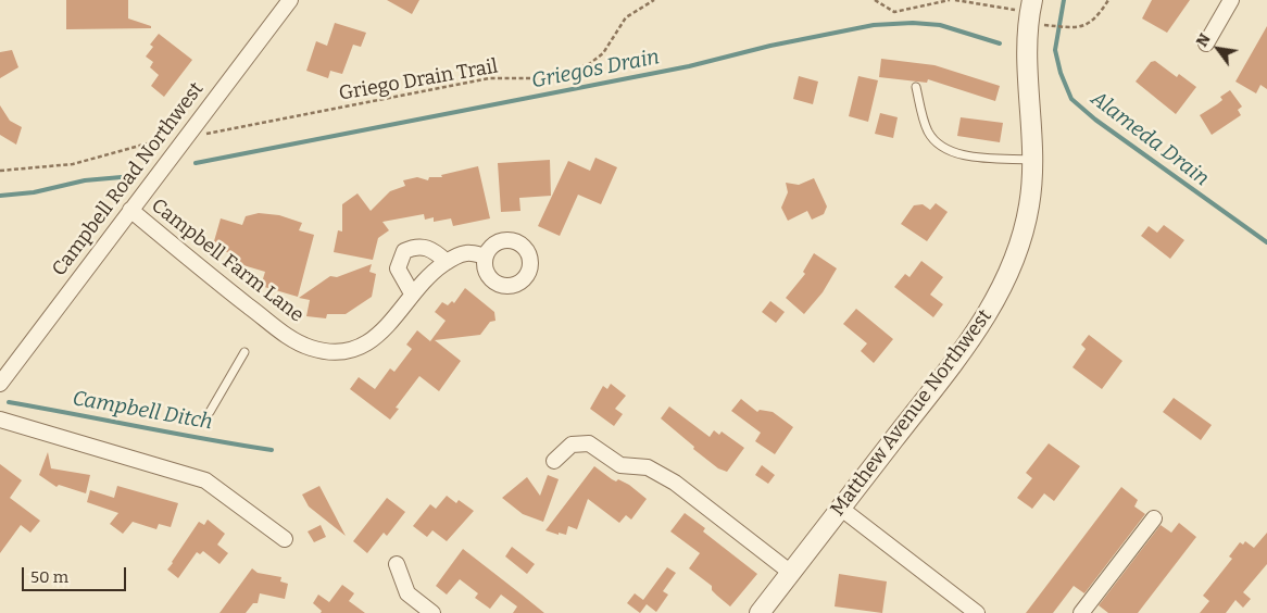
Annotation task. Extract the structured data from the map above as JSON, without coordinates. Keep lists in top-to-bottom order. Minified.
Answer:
{"streets":{"street":["Campbell Road Northwest","Campbell Farm Lane","Matthew Avenue Northwest"],"path":["Griego Drain Trail"]},"crossings":[["Griego Drain Trail","Campbell Road Northwest"],["Campbell Road Northwest","Campbell Farm Lane"]],"water":["Griegos Drain","Alameda Drain","Campbell Ditch"],"scale_bar":"50 m","north":"top left"}
